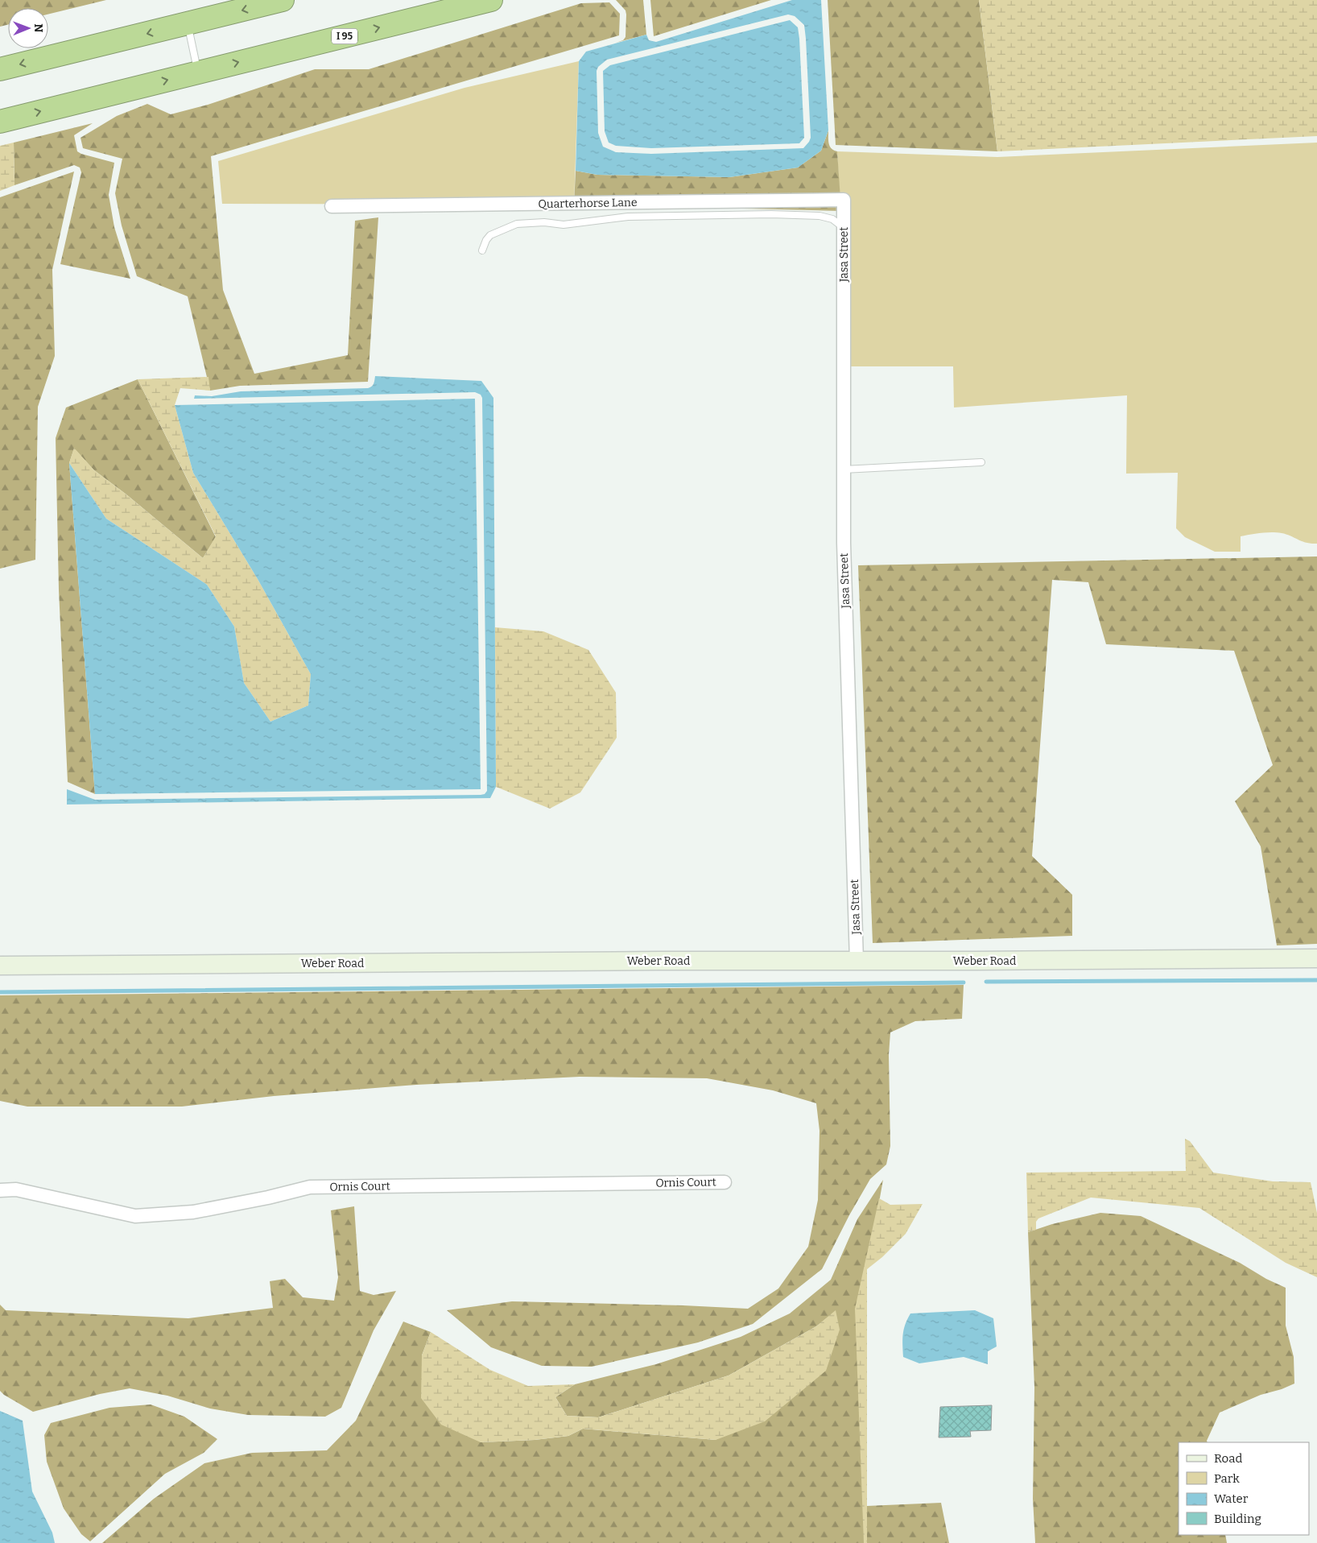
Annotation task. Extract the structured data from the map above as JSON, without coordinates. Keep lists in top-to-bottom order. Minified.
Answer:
{"streets":{"highway":["I 95"],"street":["Quarterhorse Lane","Jasa Street","Weber Road","Ornis Court"]},"crossings":[["Quarterhorse Lane","Jasa Street"],["Jasa Street","Weber Road"]],"legend":["Road","Park","Water","Building"],"north":"right"}
